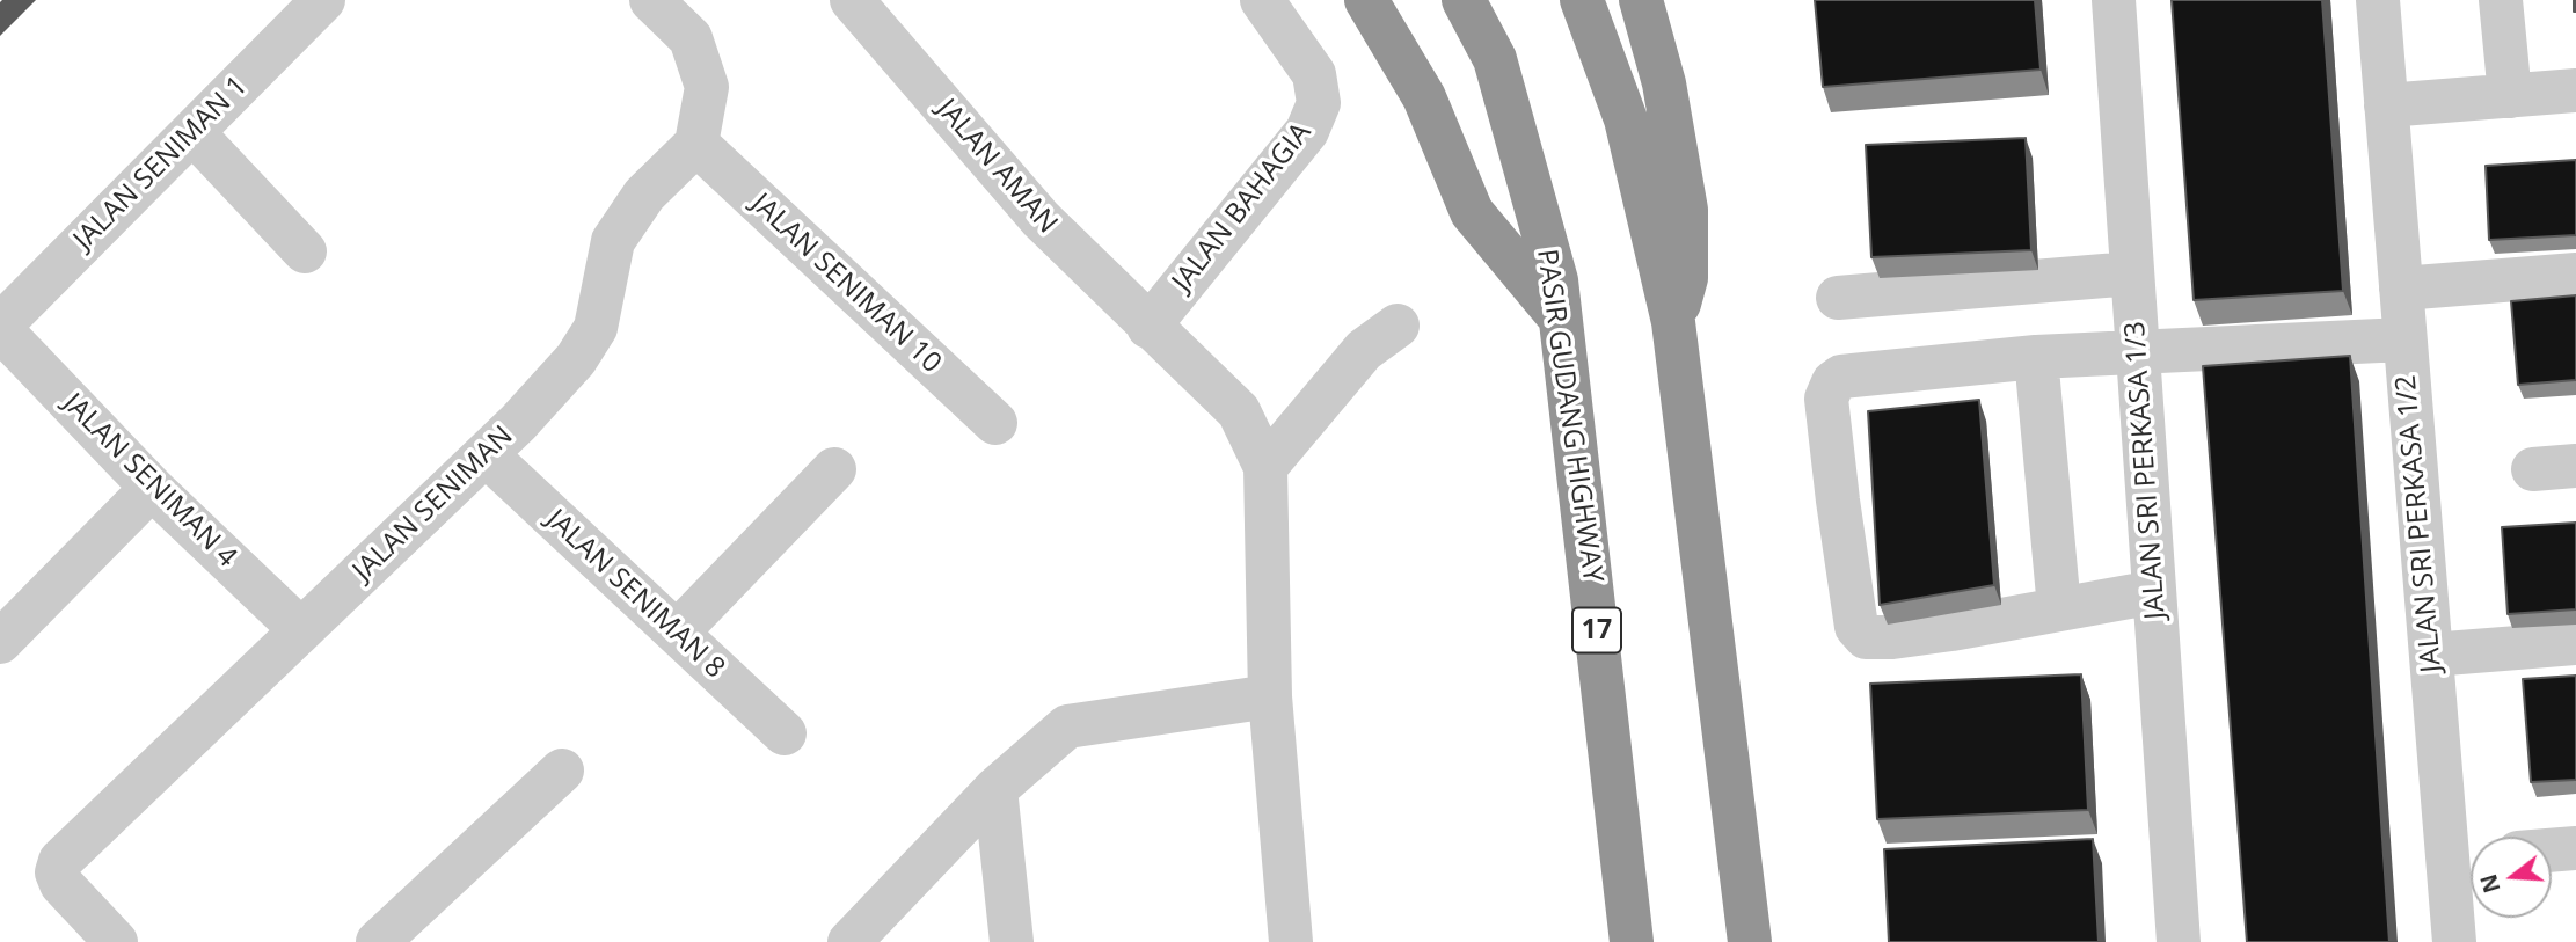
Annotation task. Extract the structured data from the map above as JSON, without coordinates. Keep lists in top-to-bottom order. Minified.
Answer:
{"streets":{"highway":["PASIR GUDANG HIGHWAY","17"],"street":["JALAN SENIMAN 1","JALAN AMAN","JALAN BAHAGIA","JALAN SENIMAN 10","JALAN SRI PERKASA 1/3","JALAN SENIMAN 4","JALAN SENIMAN","JALAN SRI PERKASA 1/2","JALAN SENIMAN 8"]},"crossings":[["JALAN SENIMAN 1","JALAN SENIMAN 4"],["JALAN AMAN","JALAN BAHAGIA"],["JALAN SENIMAN 10","JALAN SENIMAN"],["JALAN SENIMAN 4","JALAN SENIMAN"],["JALAN SENIMAN","JALAN SENIMAN 8"]],"north":"left"}
